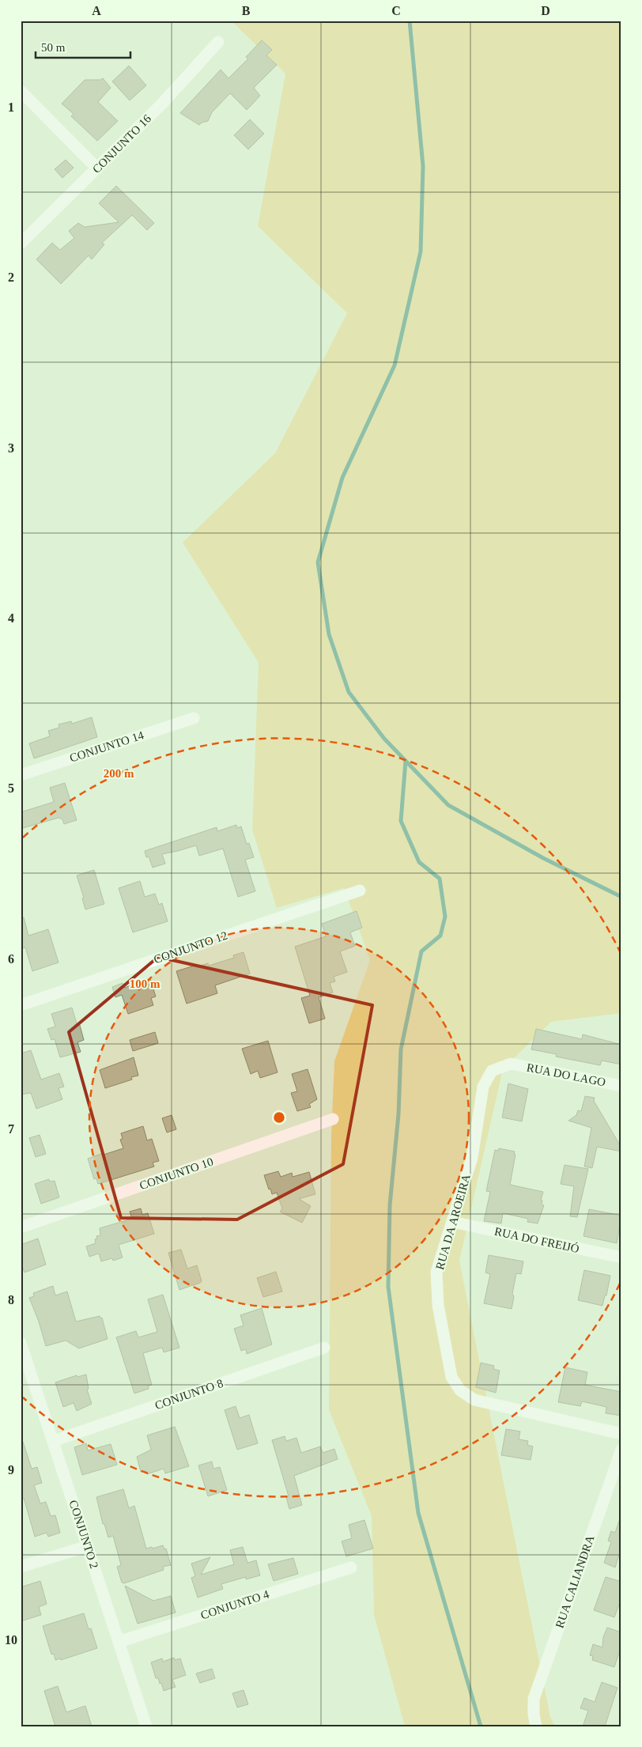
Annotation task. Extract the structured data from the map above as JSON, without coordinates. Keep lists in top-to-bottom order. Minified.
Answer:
{"streets":{"street":["CONJUNTO 16","CONJUNTO 14","CONJUNTO 12","RUA DO LAGO","CONJUNTO 10","RUA DA AROEIRA","RUA DO FREIJÓ","CONJUNTO 8","CONJUNTO 2","RUA CALIANDRA","CONJUNTO 4"]},"crossings":[["RUA DO LAGO","RUA DA AROEIRA"],["RUA DA AROEIRA","RUA DO FREIJÓ"],["CONJUNTO 8","CONJUNTO 2"],["CONJUNTO 2","CONJUNTO 4"]],"scale_bar":"50 m","grid":{"columns":["A","B","C","D"],"rows":["1","2","3","4","5","6","7","8","9","10"]},"rings":["200 m","100 m"]}
